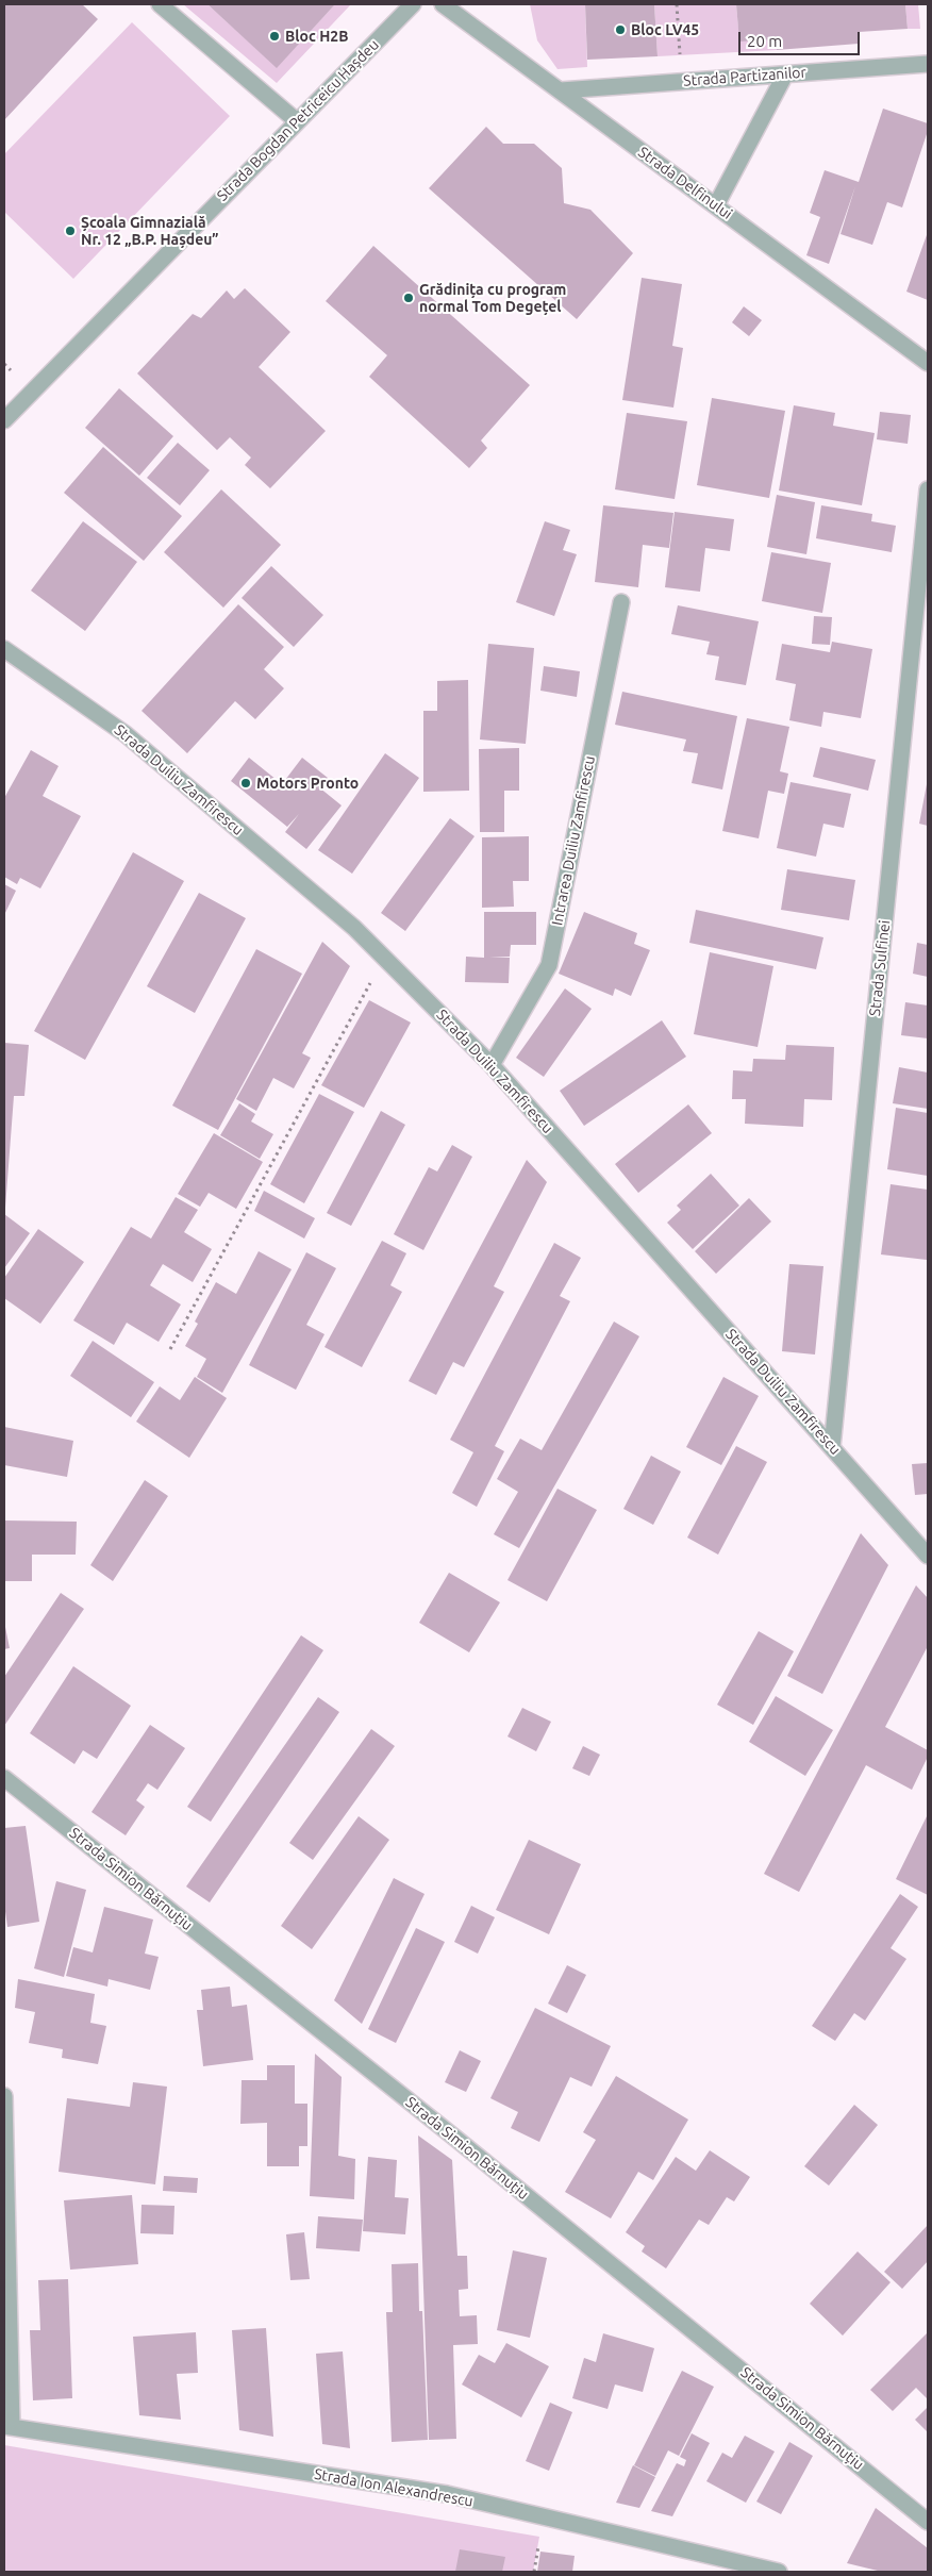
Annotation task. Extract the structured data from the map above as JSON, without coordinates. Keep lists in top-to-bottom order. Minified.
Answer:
{"streets":{"street":["Strada Partizanilor","Strada Bogdan Petriceicu Hașdeu","Strada Delfinului","Strada Duiliu Zamfirescu","Intrarea Duiliu Zamfirescu","Strada Sulfinei","Strada Simion Bărnuțiu","Strada Ion Alexandrescu"]},"crossings":[["Strada Partizanilor","Strada Delfinului"],["Strada Duiliu Zamfirescu","Intrarea Duiliu Zamfirescu"],["Strada Duiliu Zamfirescu","Strada Sulfinei"]],"places":["Bloc LV45","Bloc H2B","Școala Gimnazială Nr. 12 „B.P. Hașdeu”","Grădinița cu program normal Tom Degețel","Motors Pronto"],"scale_bar":"20 m"}
